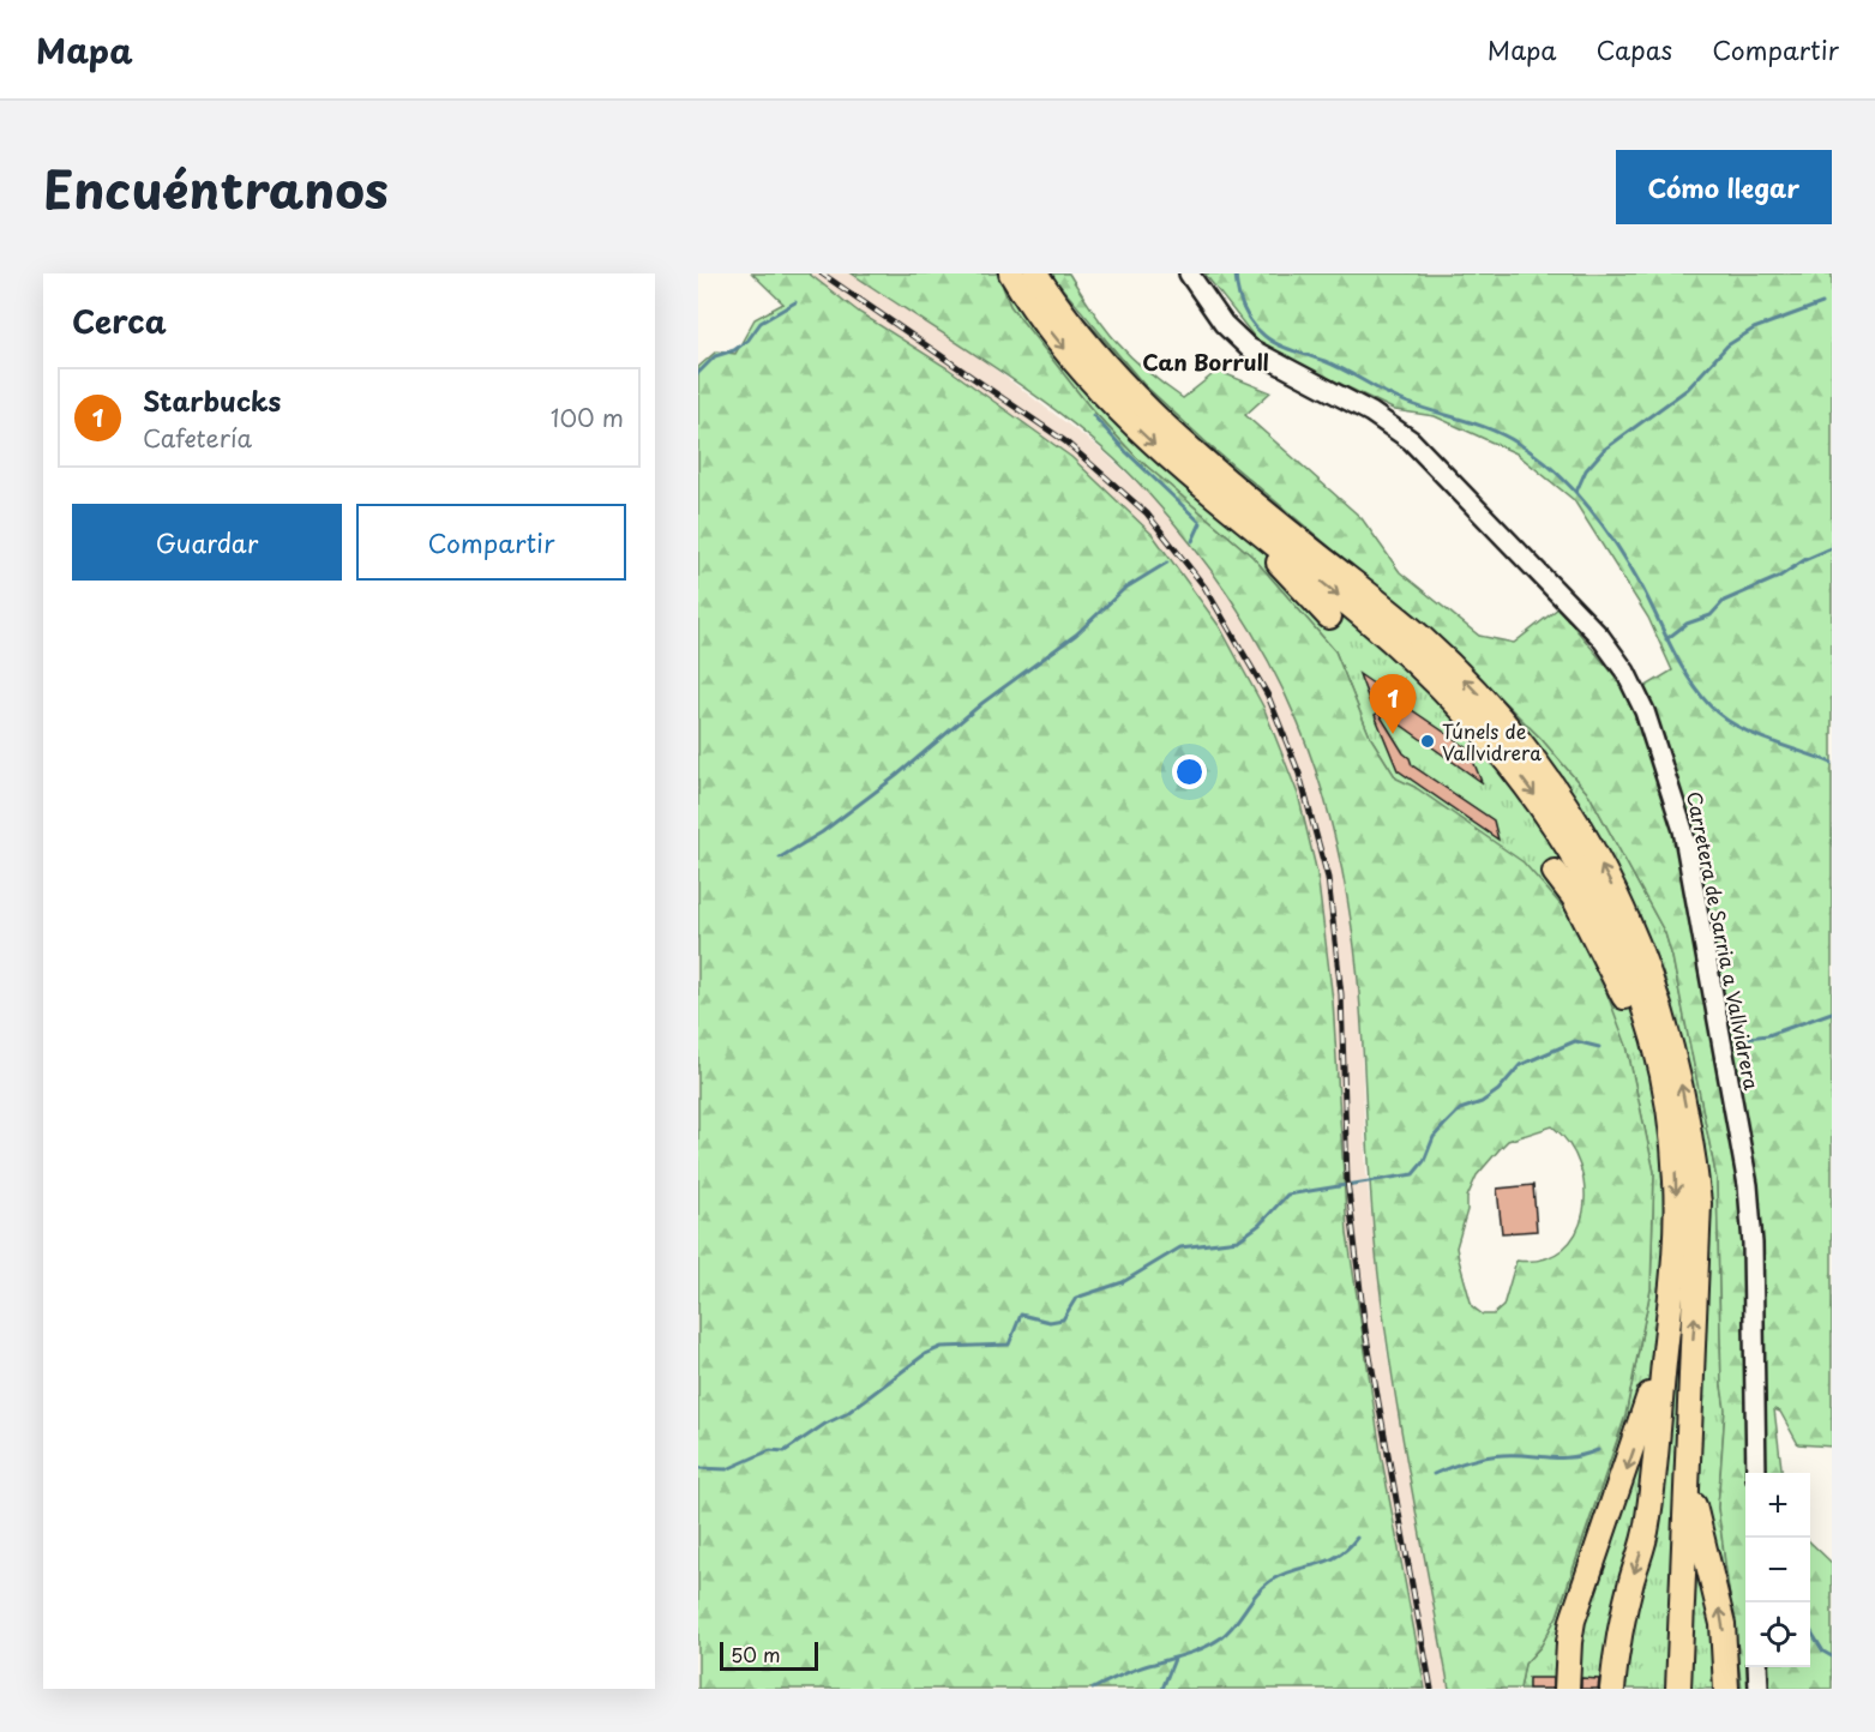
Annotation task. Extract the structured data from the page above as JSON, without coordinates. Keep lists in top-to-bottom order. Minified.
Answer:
{"streets":{"main road":["Carretera de Sarria a Vallvidrera"]},"districts":["Can Borrull"],"places":["Túnels de Vallvidrera"],"scale_bar":"50 m","page":{"header":"Mapa","nav":["Mapa","Capas","Compartir"],"title":"Encuéntranos","buttons":["Cómo llegar",["Guardar","Compartir"]],"heading":"Cerca","list":[{"mark":"1","name":"Starbucks","note":"Cafetería","value":"100 m"}],"pins":"1","map_buttons":["+","−"],"scale":"50 m"}}
